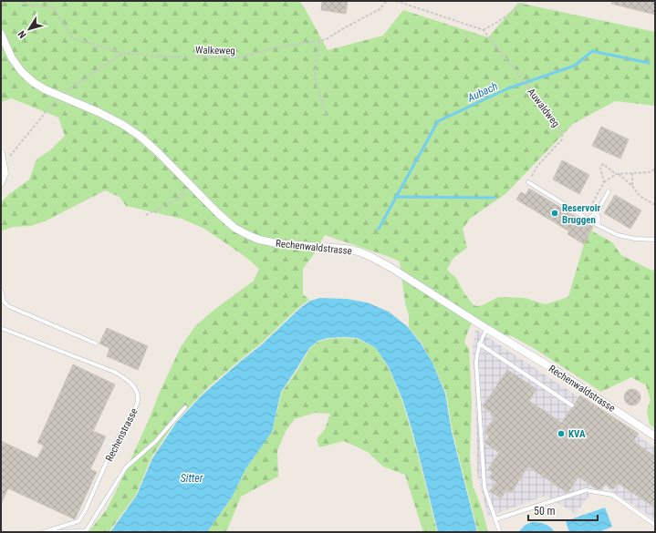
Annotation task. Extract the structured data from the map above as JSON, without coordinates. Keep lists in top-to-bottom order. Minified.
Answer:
{"streets":{"street":["Rechenwaldstrasse"],"lane":["Rechenstrasse"],"path":["Walkeweg","Auwaldweg"]},"water":["Aubach","Sitter"],"places":["Reservoir Bruggen","KVA"],"scale_bar":"50 m","north":"bottom left"}
